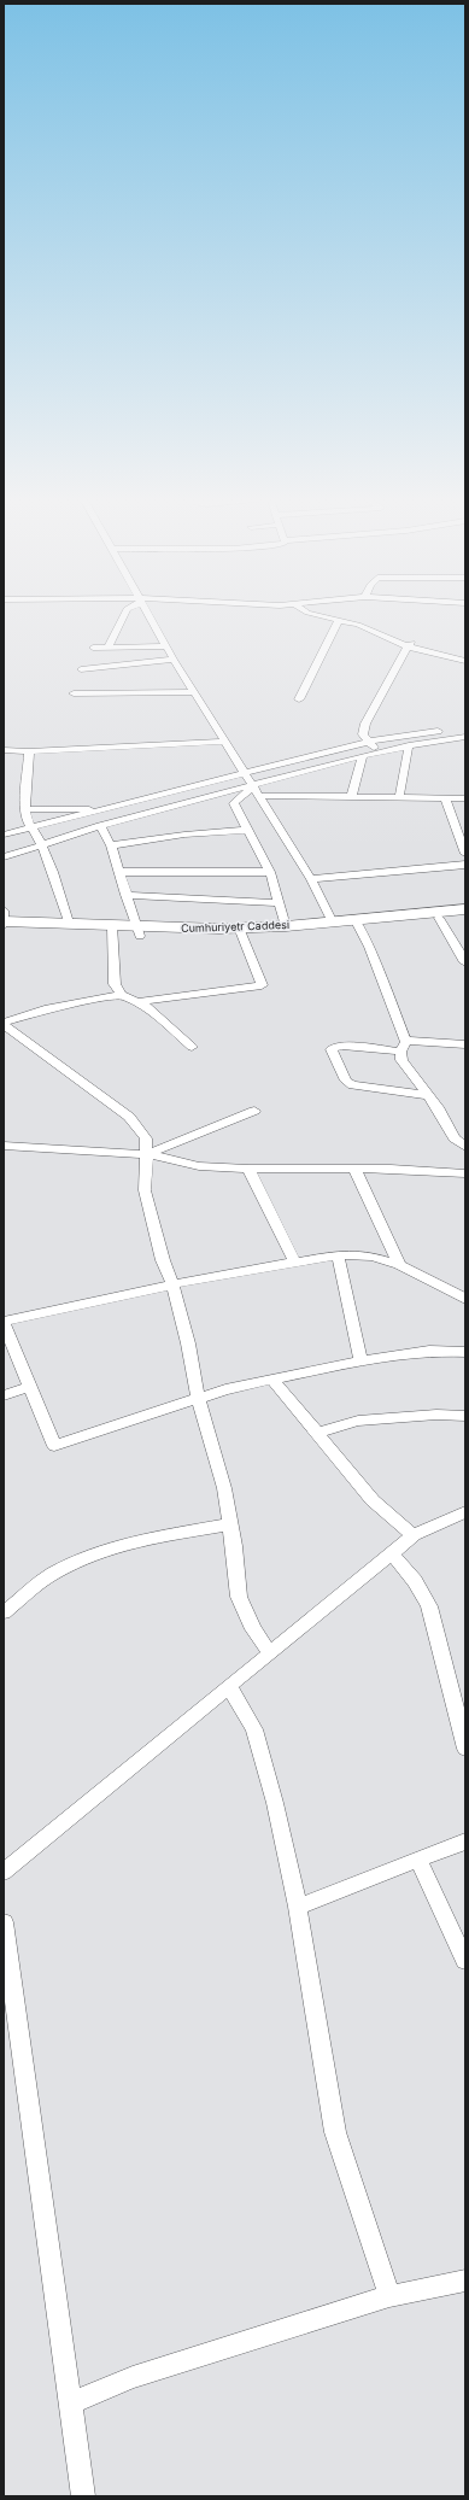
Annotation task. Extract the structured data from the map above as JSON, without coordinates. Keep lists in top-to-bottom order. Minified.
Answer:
{"streets":{"main road":["Cumhuriyetr Caddesi"]}}
